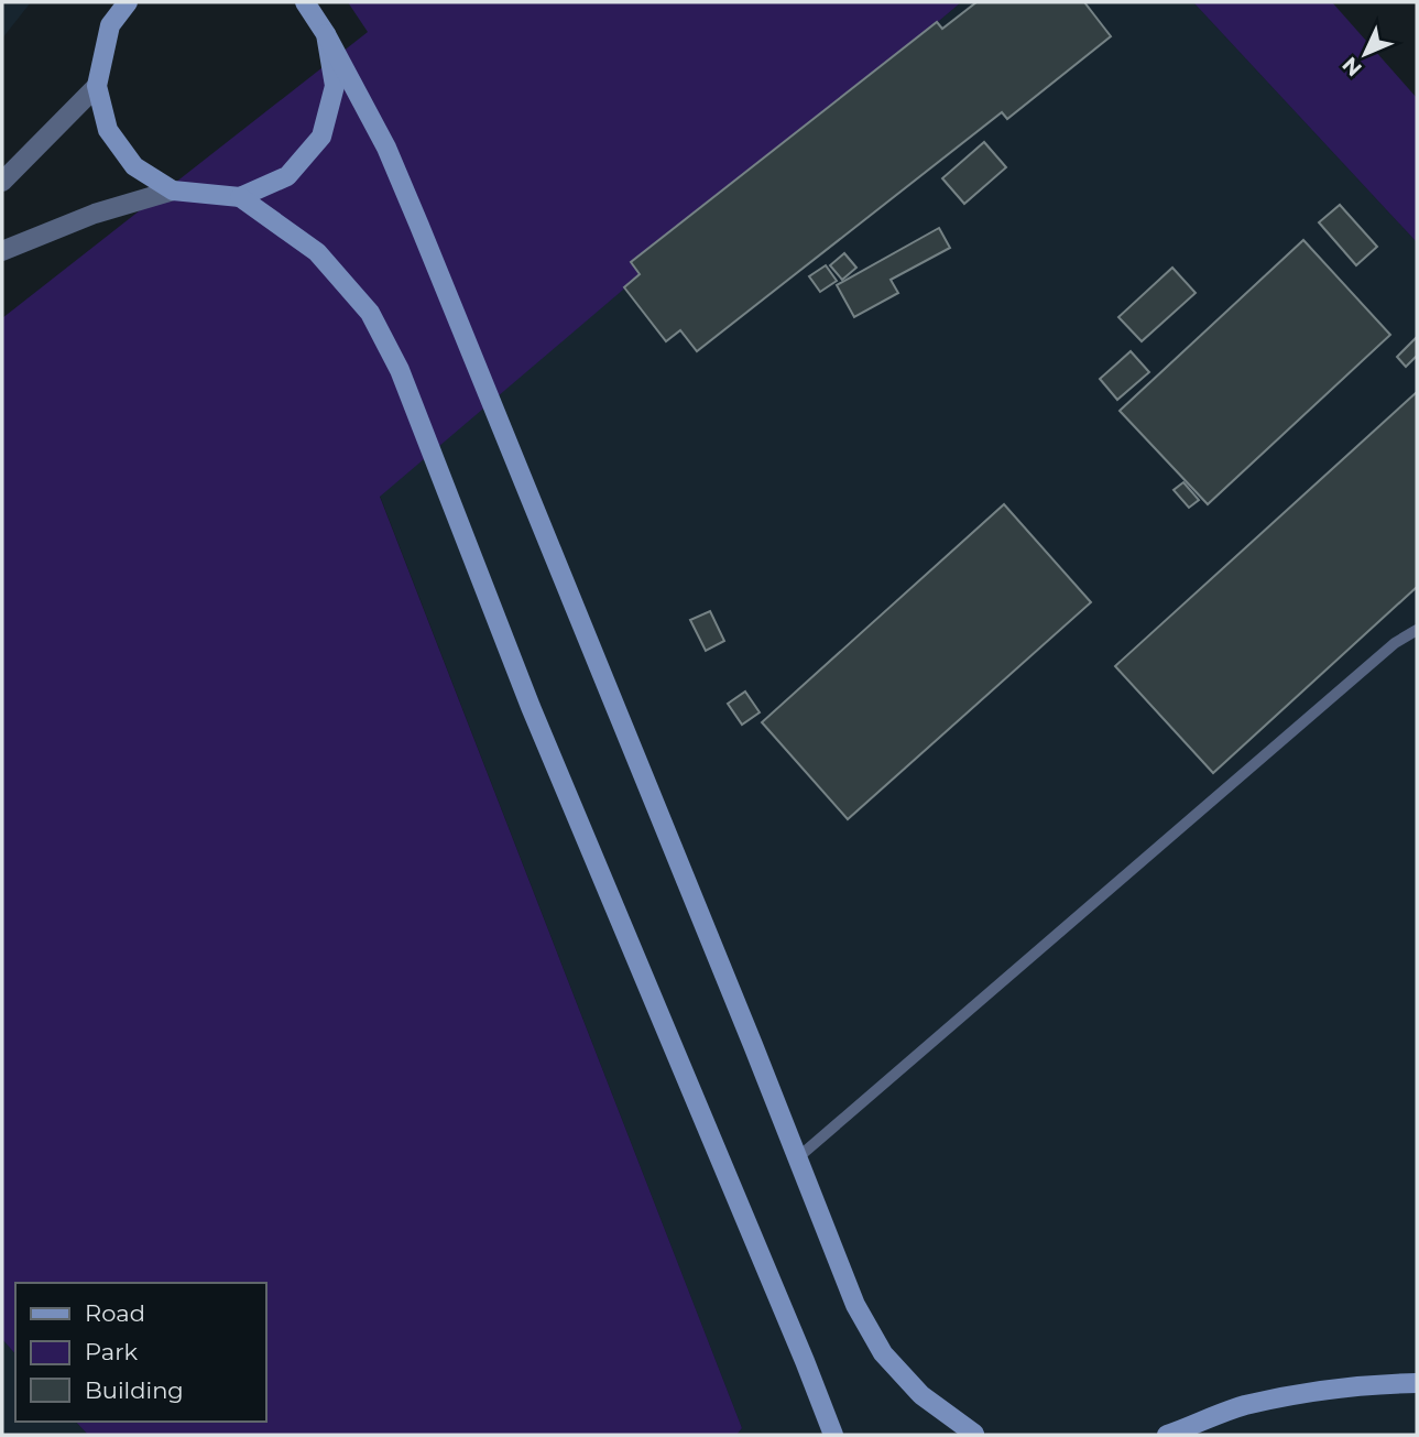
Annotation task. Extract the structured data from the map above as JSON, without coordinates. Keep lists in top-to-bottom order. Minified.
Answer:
{"legend":["Road","Park","Building"],"north":"bottom left"}
